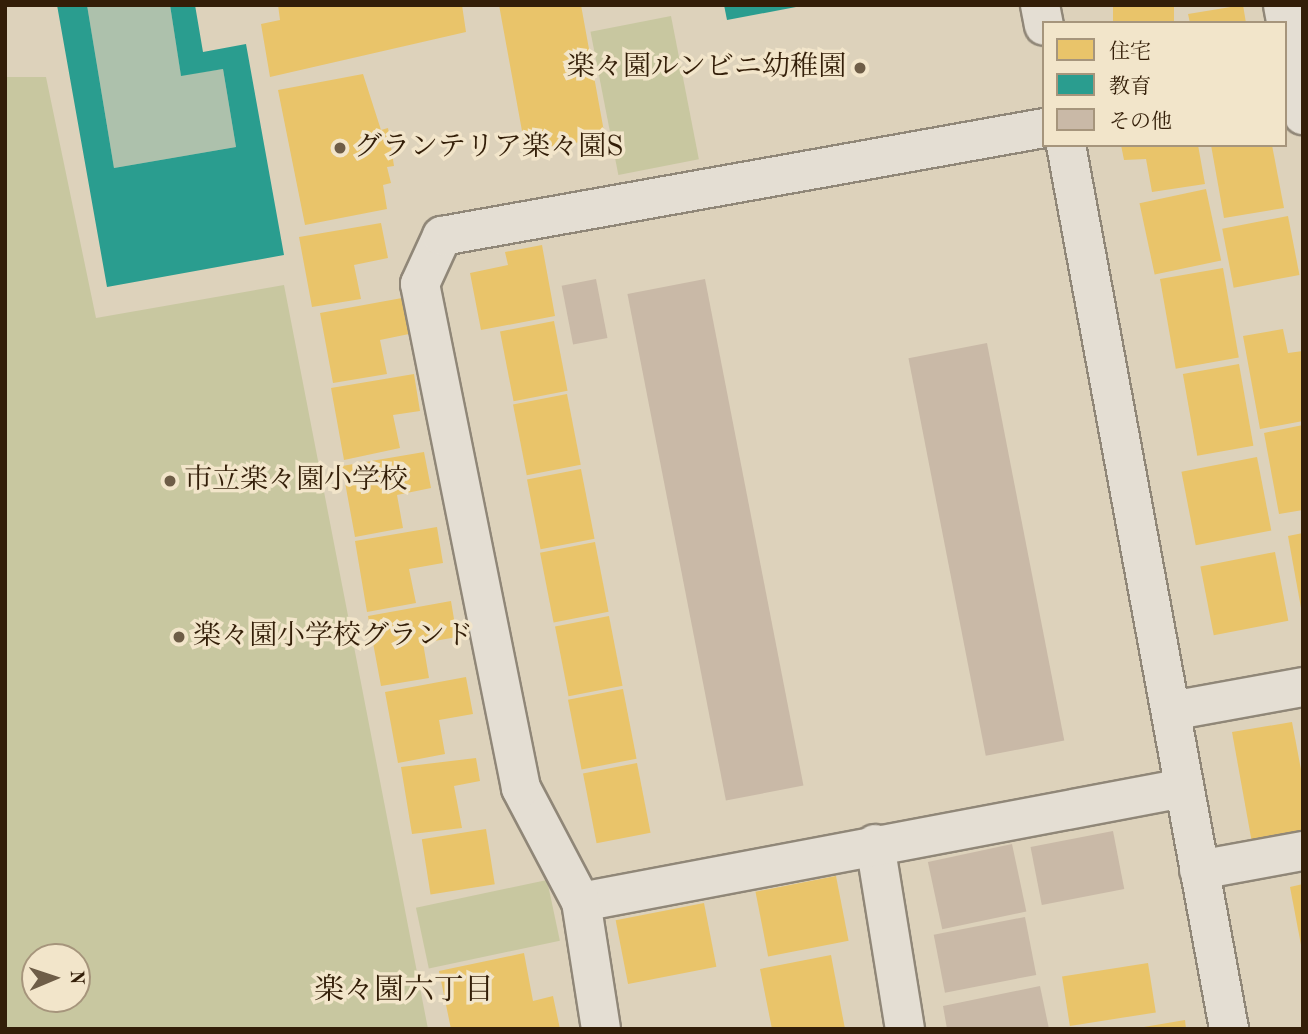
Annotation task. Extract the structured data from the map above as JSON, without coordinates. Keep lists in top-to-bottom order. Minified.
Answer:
{"districts":["楽々園六丁目"],"places":["楽々園ルンビニ幼稚園","グランテリア楽々園S","市立楽々園小学校","楽々園小学校グランド"],"legend":["住宅","教育","その他"],"north":"right"}
